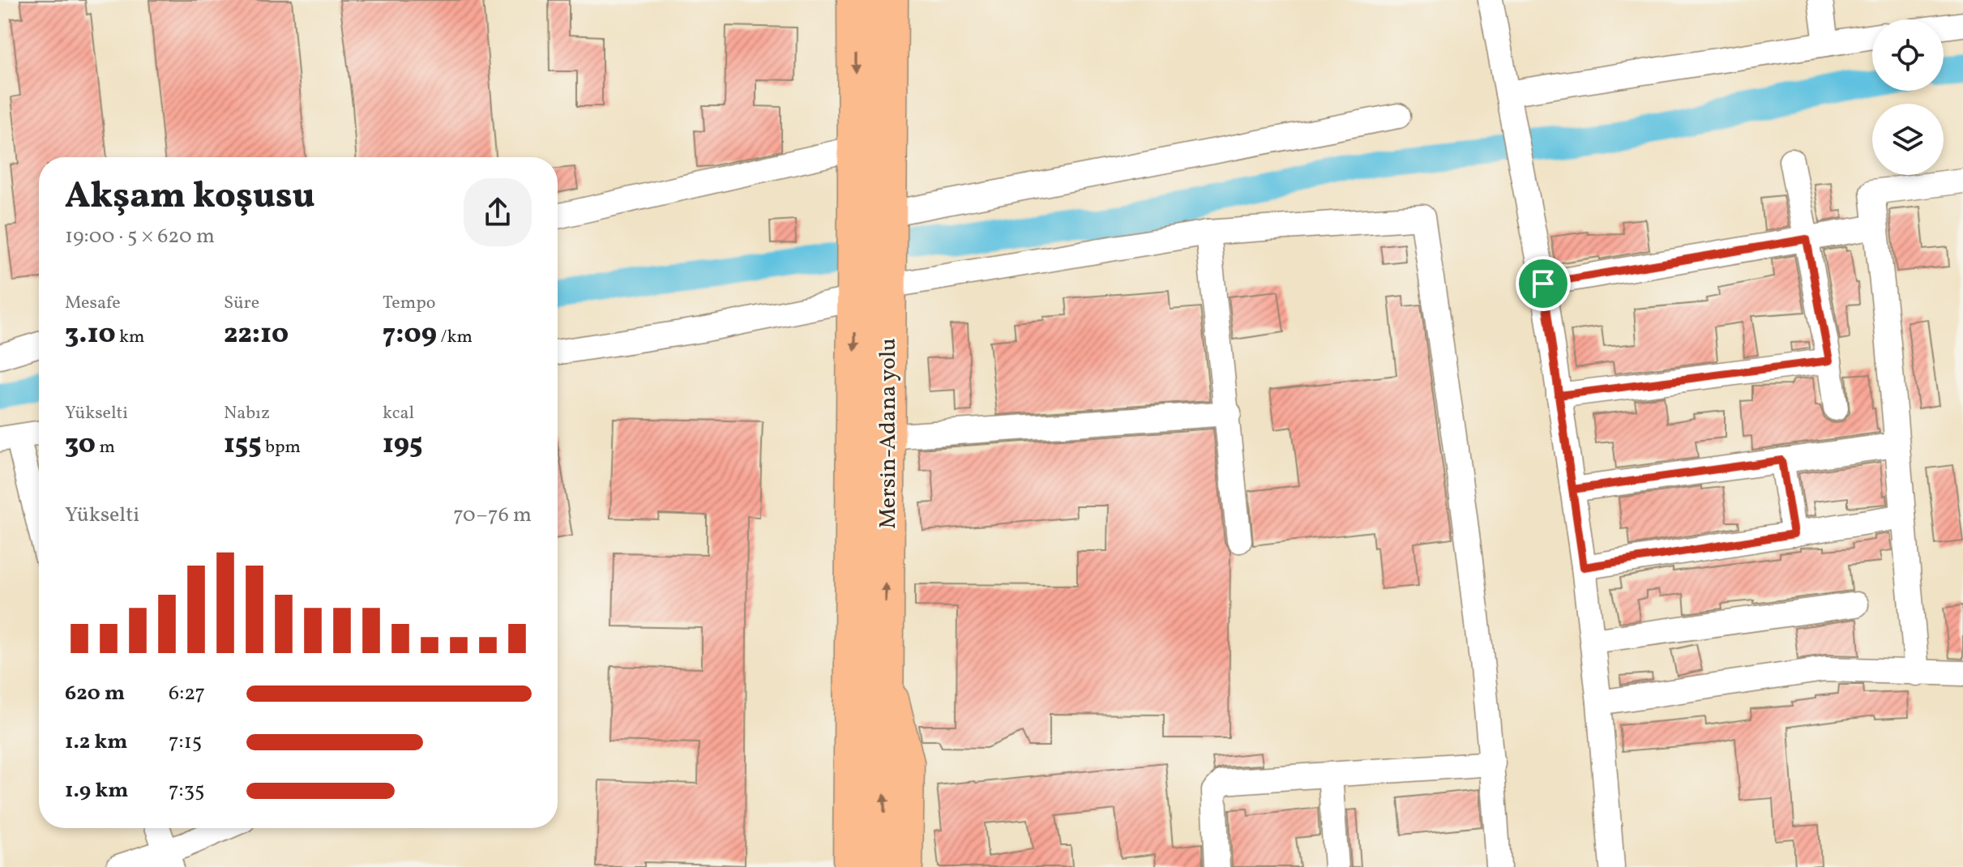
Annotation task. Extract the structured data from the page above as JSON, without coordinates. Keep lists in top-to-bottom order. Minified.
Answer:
{"streets":{"highway":["Mersin-Adana yolu"]},"page":{"heading":["Akşam koşusu","19:00 · 5 × 620 m"],"stats":[["Mesafe","3.10 km"],["Süre","22:10"],["Tempo","7:09 /km"],["Yükselti","30 m"],["Nabız","155 bpm"],["kcal","195"]],"chart":["Yükselti","70–76 m"],"list":[{"name":"620 m","note":"6:27"},{"name":"1.2 km","note":"7:15"},{"name":"1.9 km","note":"7:35"}]}}
